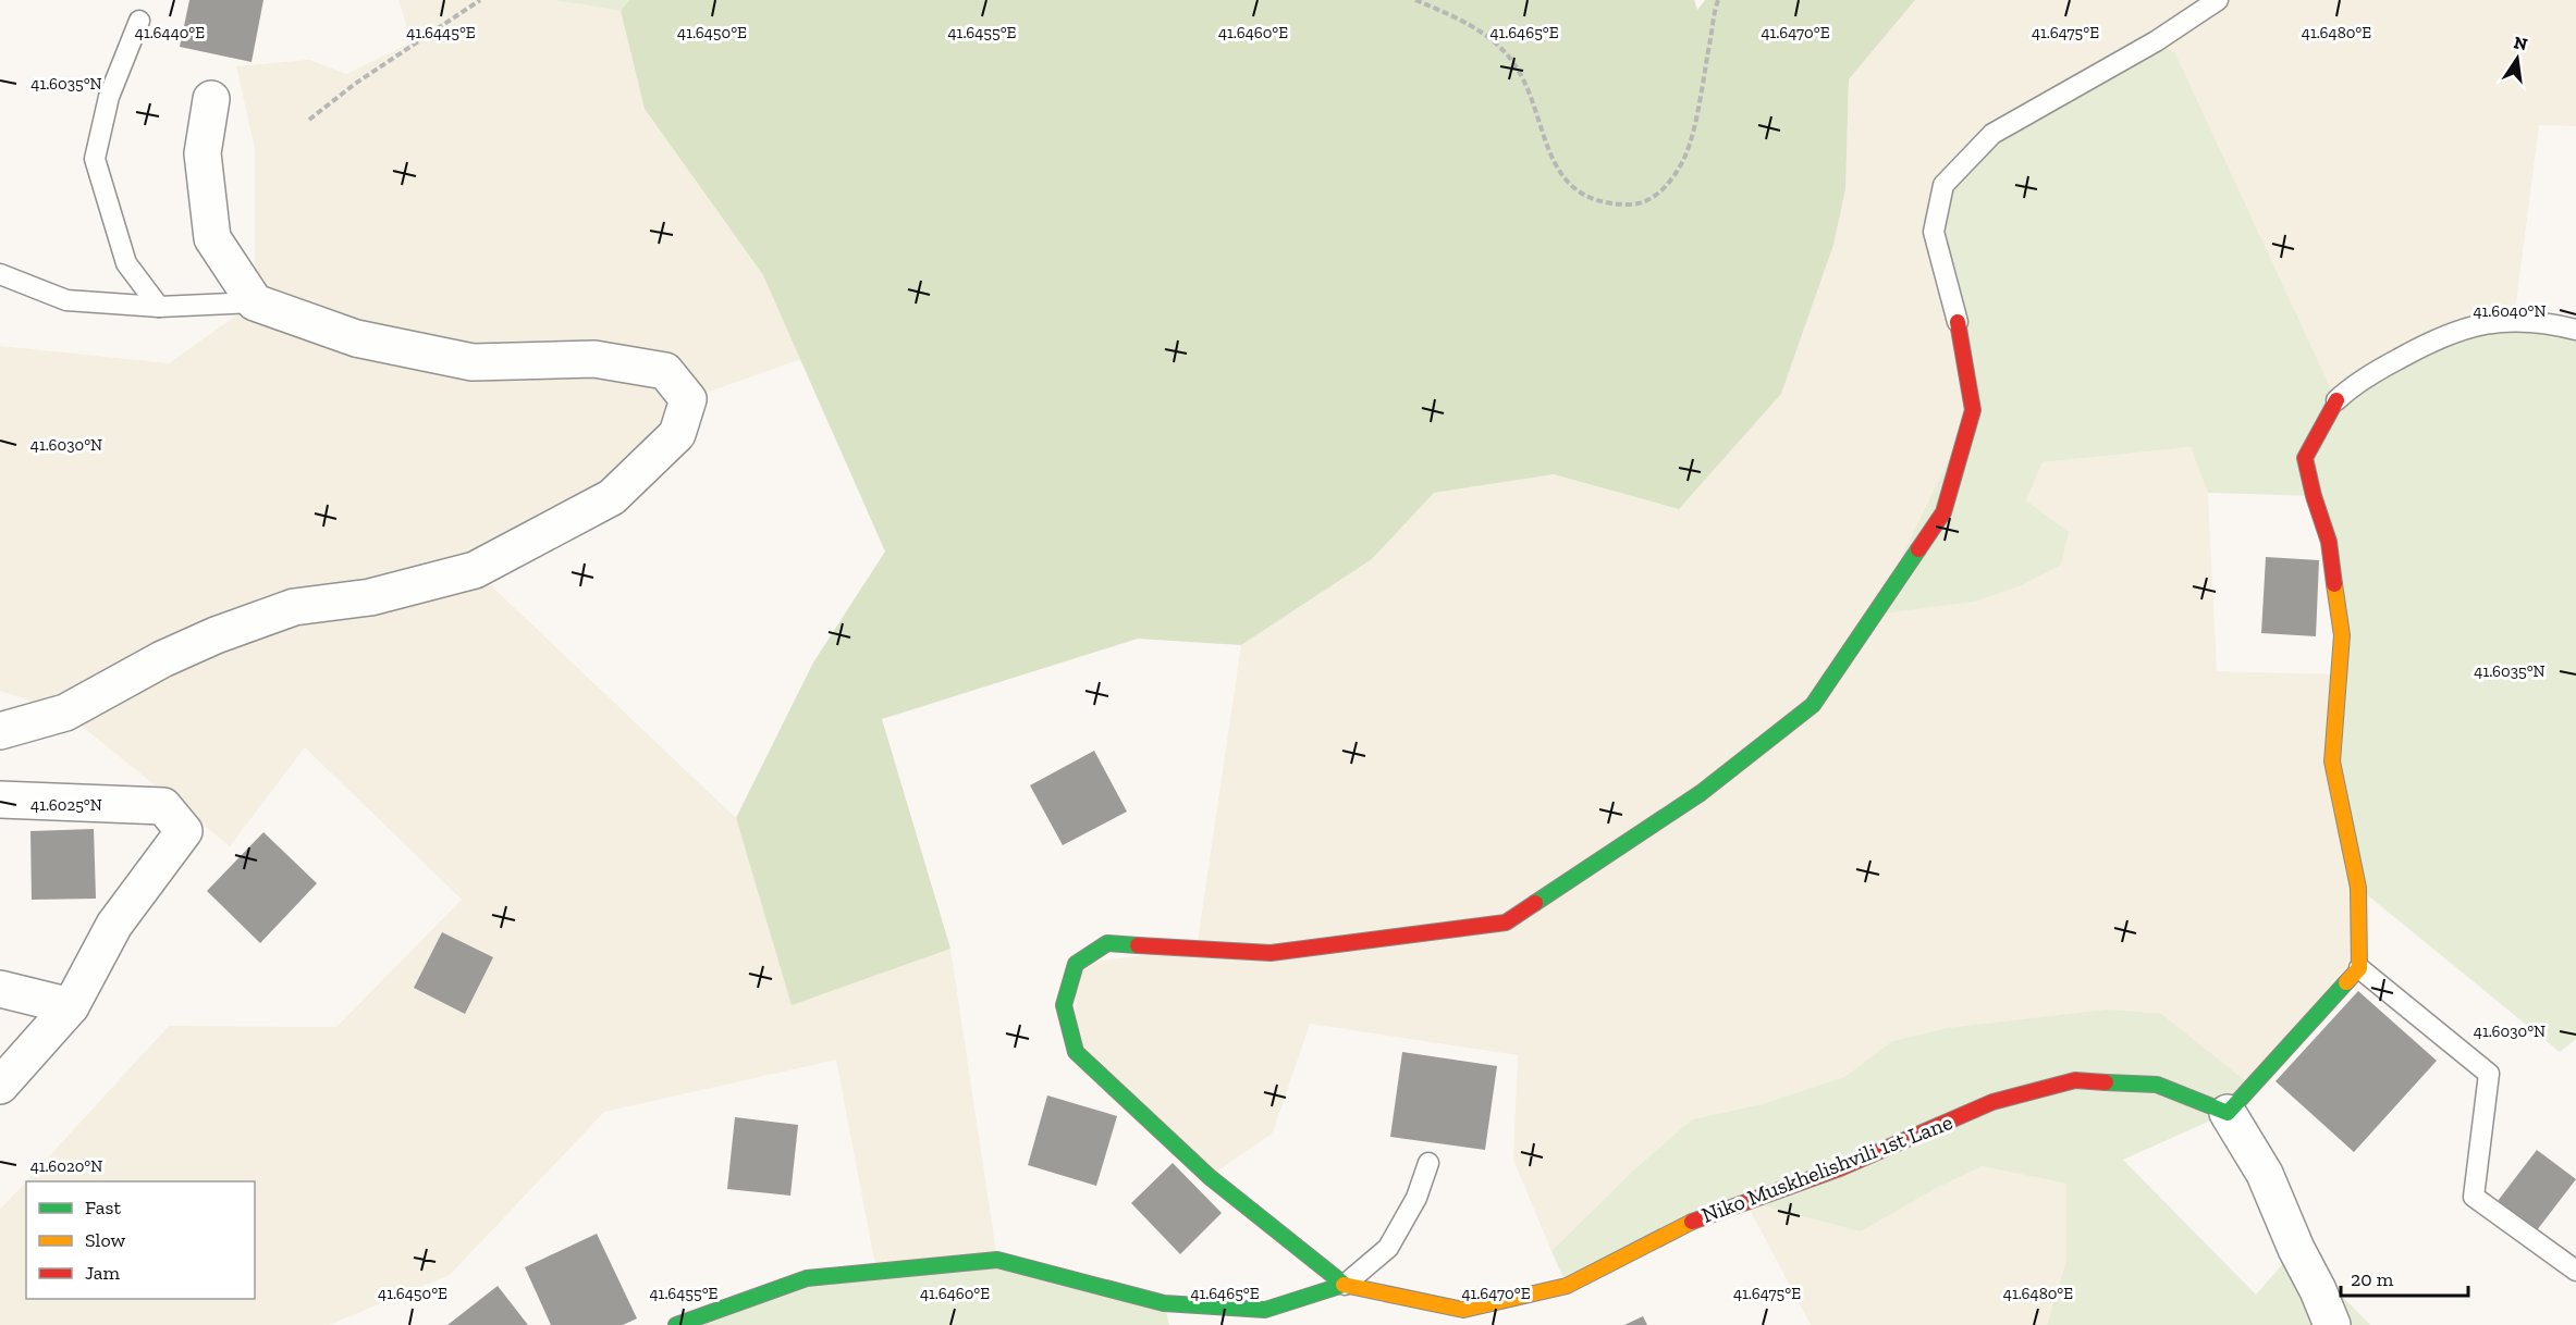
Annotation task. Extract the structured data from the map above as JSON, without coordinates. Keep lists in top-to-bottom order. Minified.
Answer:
{"streets":{"street":["Niko Muskhelishvili 1st Lane"]},"legend":["Fast","Slow","Jam"],"scale_bar":"20 m","north":"top","coordinates":["41.6440°E","41.6445°E","41.6450°E","41.6455°E","41.6460°E","41.6465°E","41.6470°E","41.6475°E","41.6480°E","41.6035°N","41.6040°N","41.6030°N","41.6025°N","41.6020°N"]}
